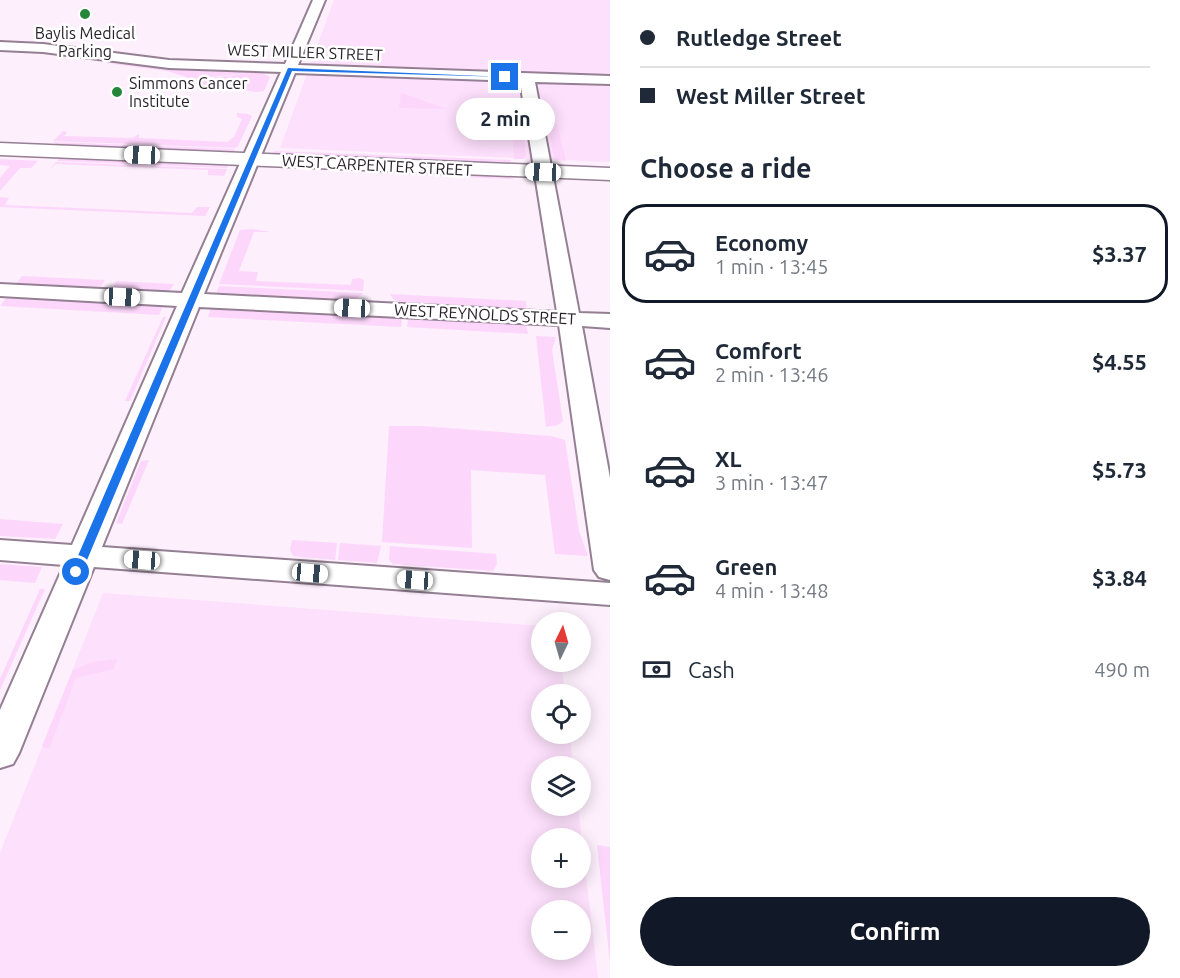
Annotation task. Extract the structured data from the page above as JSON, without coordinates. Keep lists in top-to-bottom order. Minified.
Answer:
{"streets":{"street":["WEST MILLER STREET","WEST CARPENTER STREET","WEST REYNOLDS STREET"]},"places":["Baylis Medical Parking","Simmons Cancer Institute"],"north":"top","page":{"banner":["Rutledge Street","West Miller Street"],"bubble":"2 min","heading":"Choose a ride","list":[{"name":"Economy","note":"1 min · 13:45","value":"$3.37"},{"name":"Comfort","note":"2 min · 13:46","value":"$4.55"},{"name":"XL","note":"3 min · 13:47","value":"$5.73"},{"name":"Green","note":"4 min · 13:48","value":"$3.84"}],"map_buttons":["+","−"],"pay":["Cash","490 m"],"buttons":"Confirm"}}
